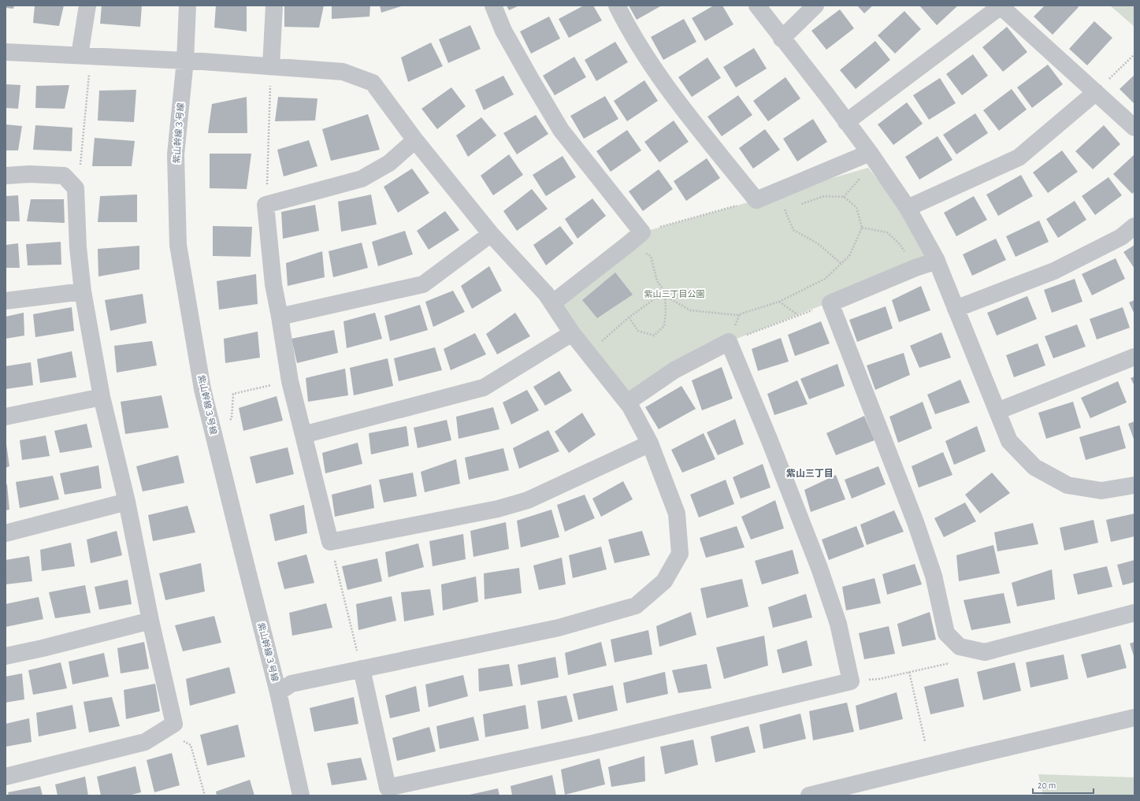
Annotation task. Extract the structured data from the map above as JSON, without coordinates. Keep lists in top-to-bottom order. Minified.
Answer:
{"streets":{"street":["紫山幹線３号線"]},"districts":["紫山三丁目"],"parks":["紫山三丁目公園"],"scale_bar":"20 m"}
